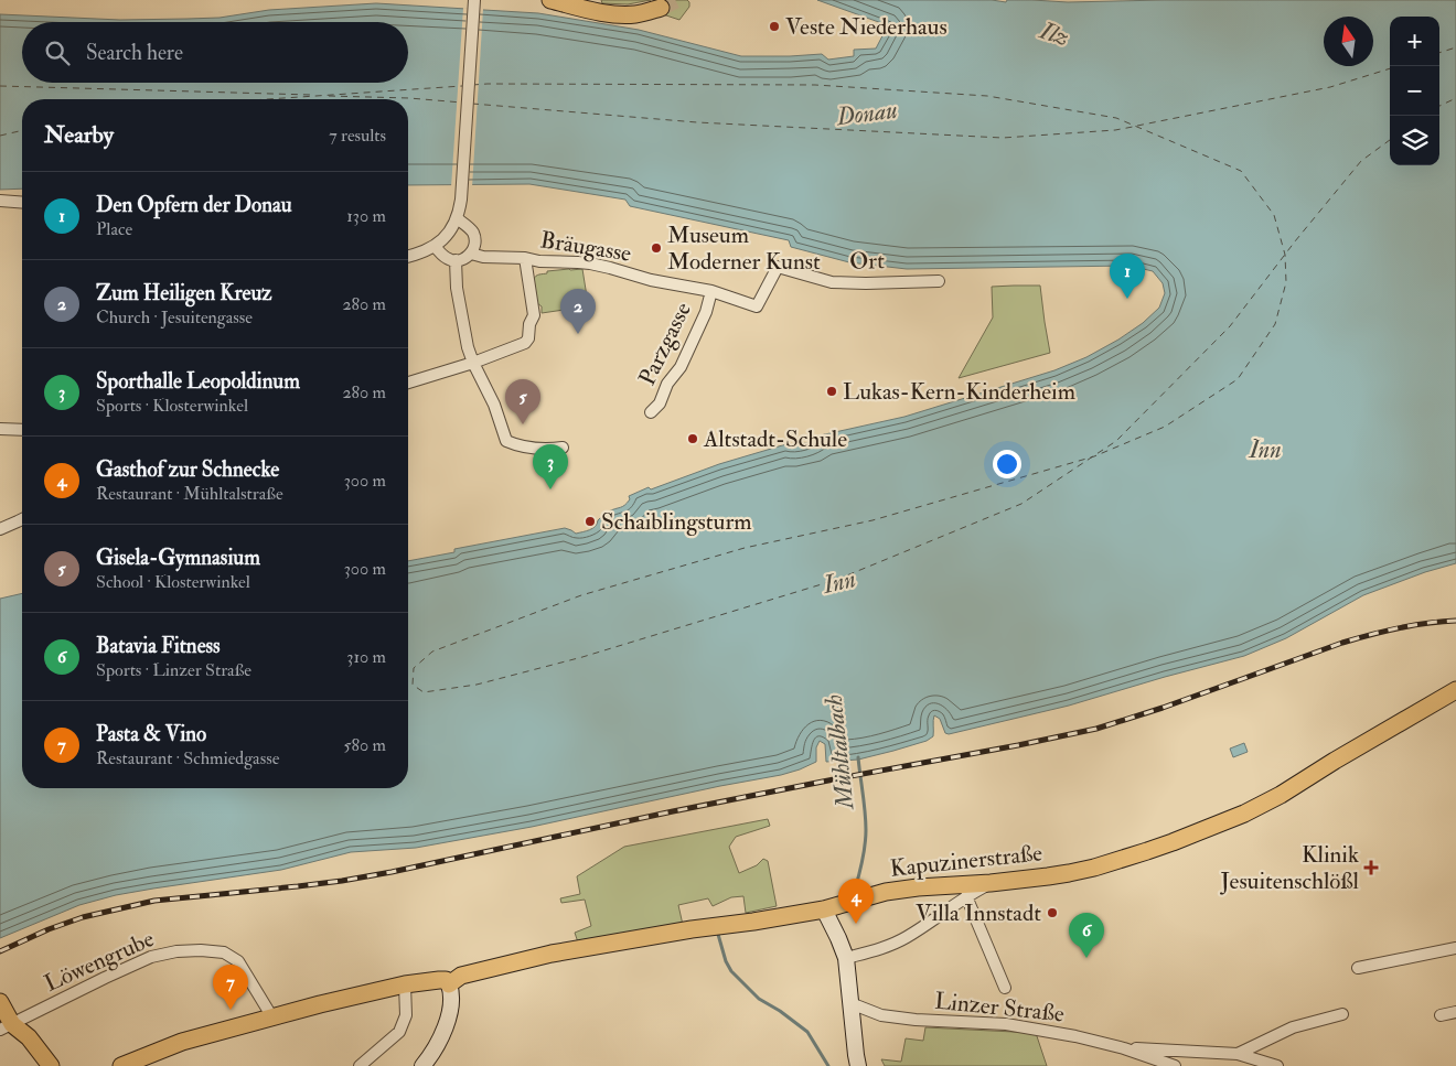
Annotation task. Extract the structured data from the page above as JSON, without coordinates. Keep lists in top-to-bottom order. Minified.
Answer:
{"streets":{"main road":["Kapuzinerstraße"],"street":["Bräugasse","Ort","Parzgasse","Löwengrube","Linzer Straße"]},"crossings":[["Bräugasse","Ort"],["Bräugasse","Parzgasse"]],"water":["Ilz","Donau","Inn","Mühltalbach"],"places":{"other":["Veste Niederhaus","Museum Moderner Kunst","Lukas-Kern-Kinderheim","Altstadt-Schule","Schaiblingsturm","Villa Innstadt"],"health":["Klinik Jesuitenschlößl"]},"north":"top","page":{"map_buttons":["+","−"],"search":"Search here","heading":["Nearby","7 results"],"list":[{"mark":"1","name":"Den Opfern der Donau","note":"Place","value":"130 m"},{"mark":"2","name":"Zum Heiligen Kreuz","note":"Church · Jesuitengasse","value":"280 m"},{"mark":"3","name":"Sporthalle Leopoldinum","note":"Sports · Klosterwinkel","value":"280 m"},{"mark":"4","name":"Gasthof zur Schnecke","note":"Restaurant · Mühltalstraße","value":"300 m"},{"mark":"5","name":"Gisela-Gymnasium","note":"School · Klosterwinkel","value":"300 m"},{"mark":"6","name":"Batavia Fitness","note":"Sports · Linzer Straße","value":"310 m"},{"mark":"7","name":"Pasta & Vino","note":"Restaurant · Schmiedgasse","value":"580 m"}],"pins":["1","2","5","3","4","6","7"]}}
